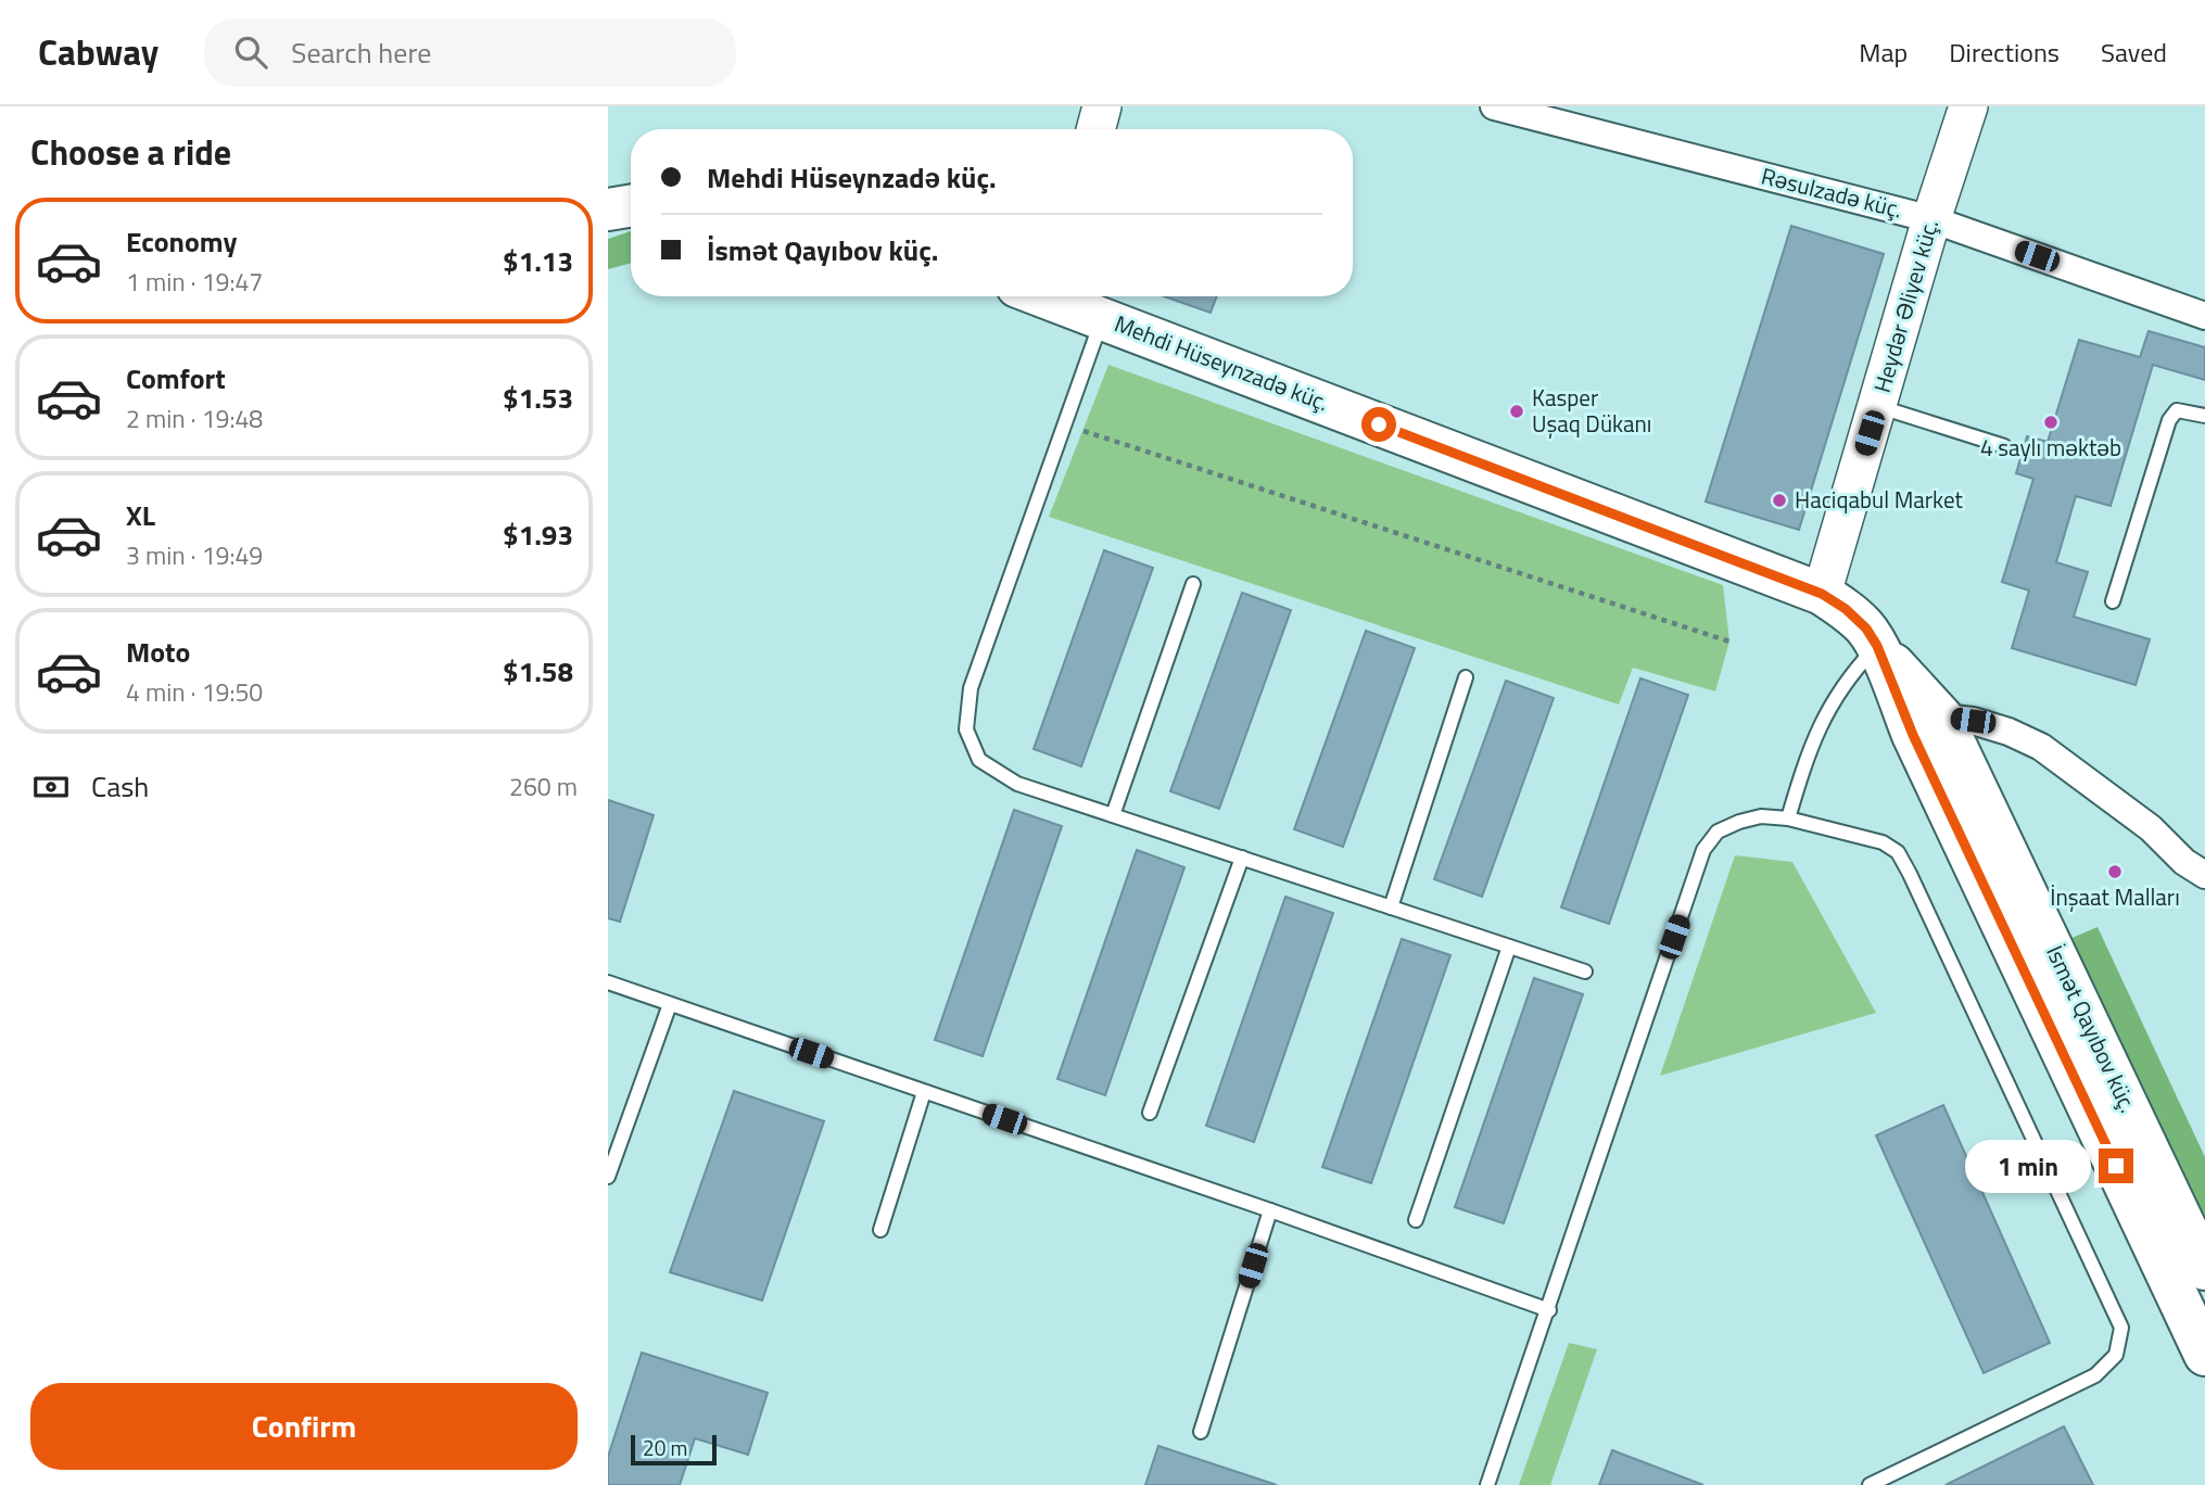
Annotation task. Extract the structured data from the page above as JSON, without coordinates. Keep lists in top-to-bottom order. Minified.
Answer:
{"streets":{"main road":["Heydər Əliyev küç.","Mehdi Hüseynzadə küç.","İsmət Qayıbov küç."],"street":["Rəsulzadə küç."]},"crossings":[["Rəsulzadə küç.","Heydər Əliyev küç."],["Heydər Əliyev küç.","Mehdi Hüseynzadə küç."],["Mehdi Hüseynzadə küç.","İsmət Qayıbov küç."]],"places":["Kasper Uşaq Dükanı","4 saylı məktəb","Haciqabul Market","İnşaat Malları"],"scale_bar":"20 m","page":{"header":"Cabway","search":"Search here","nav":["Map","Directions","Saved"],"heading":"Choose a ride","banner":["Mehdi Hüseynzadə küç.","İsmət Qayıbov küç."],"list":[{"name":"Economy","note":"1 min · 19:47","value":"$1.13"},{"name":"Comfort","note":"2 min · 19:48","value":"$1.53"},{"name":"XL","note":"3 min · 19:49","value":"$1.93"},{"name":"Moto","note":"4 min · 19:50","value":"$1.58"}],"pay":["Cash","260 m"],"bubble":"1 min","buttons":"Confirm","scale":"20 m"}}
